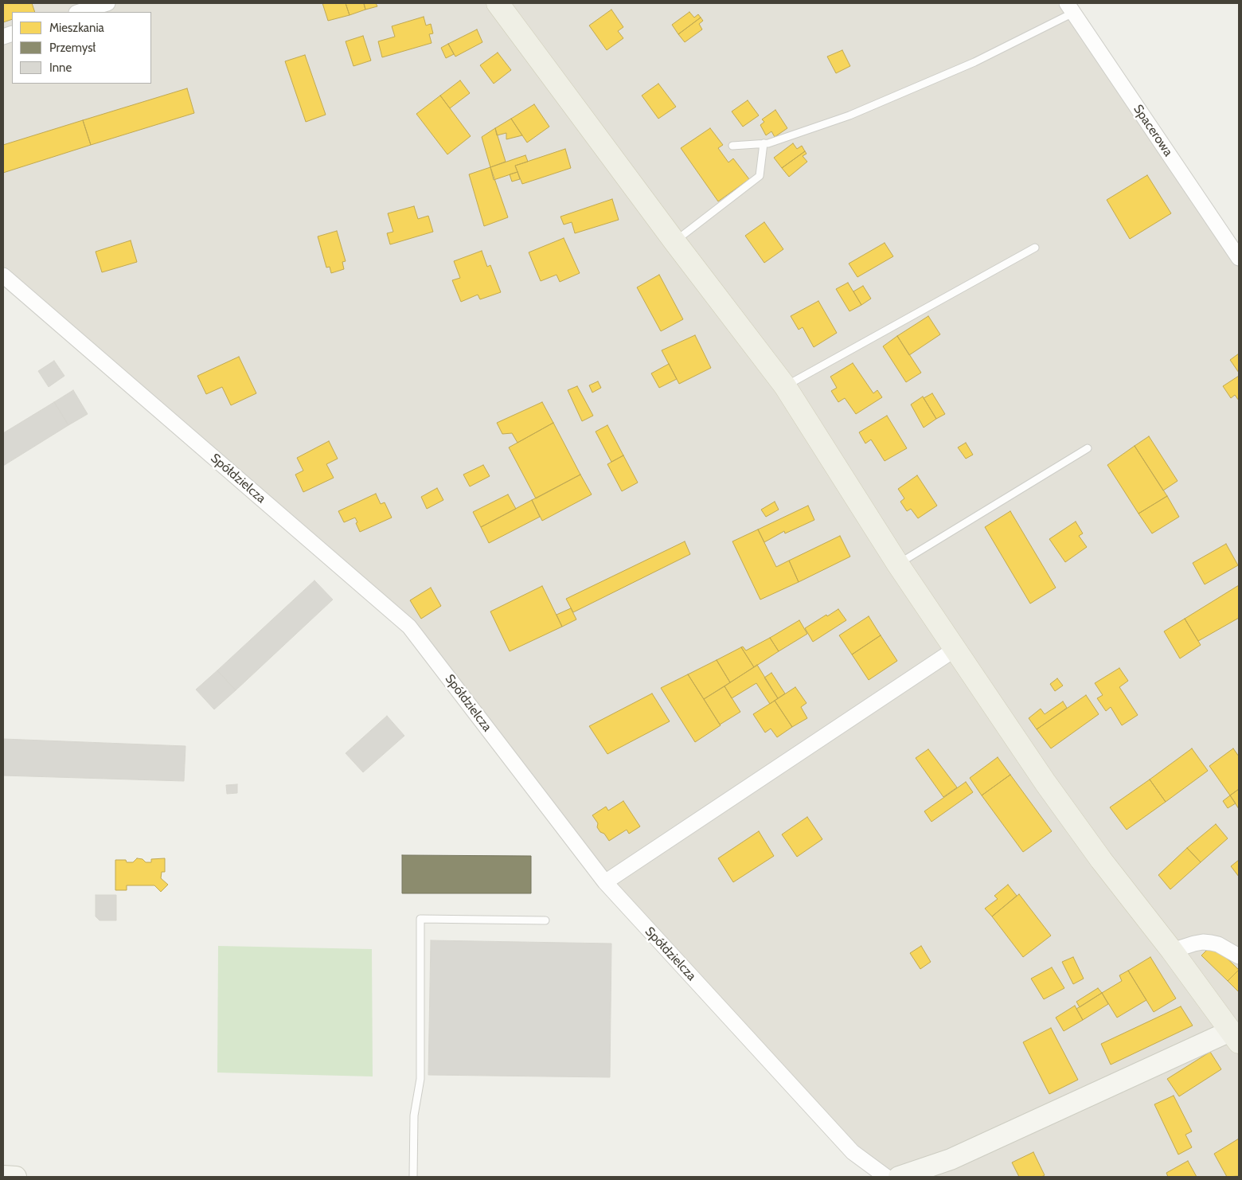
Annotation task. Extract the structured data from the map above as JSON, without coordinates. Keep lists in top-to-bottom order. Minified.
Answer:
{"streets":{"street":["Spacerowa","Spółdzielcza"]},"legend":["Mieszkania","Przemysł","Inne"]}
